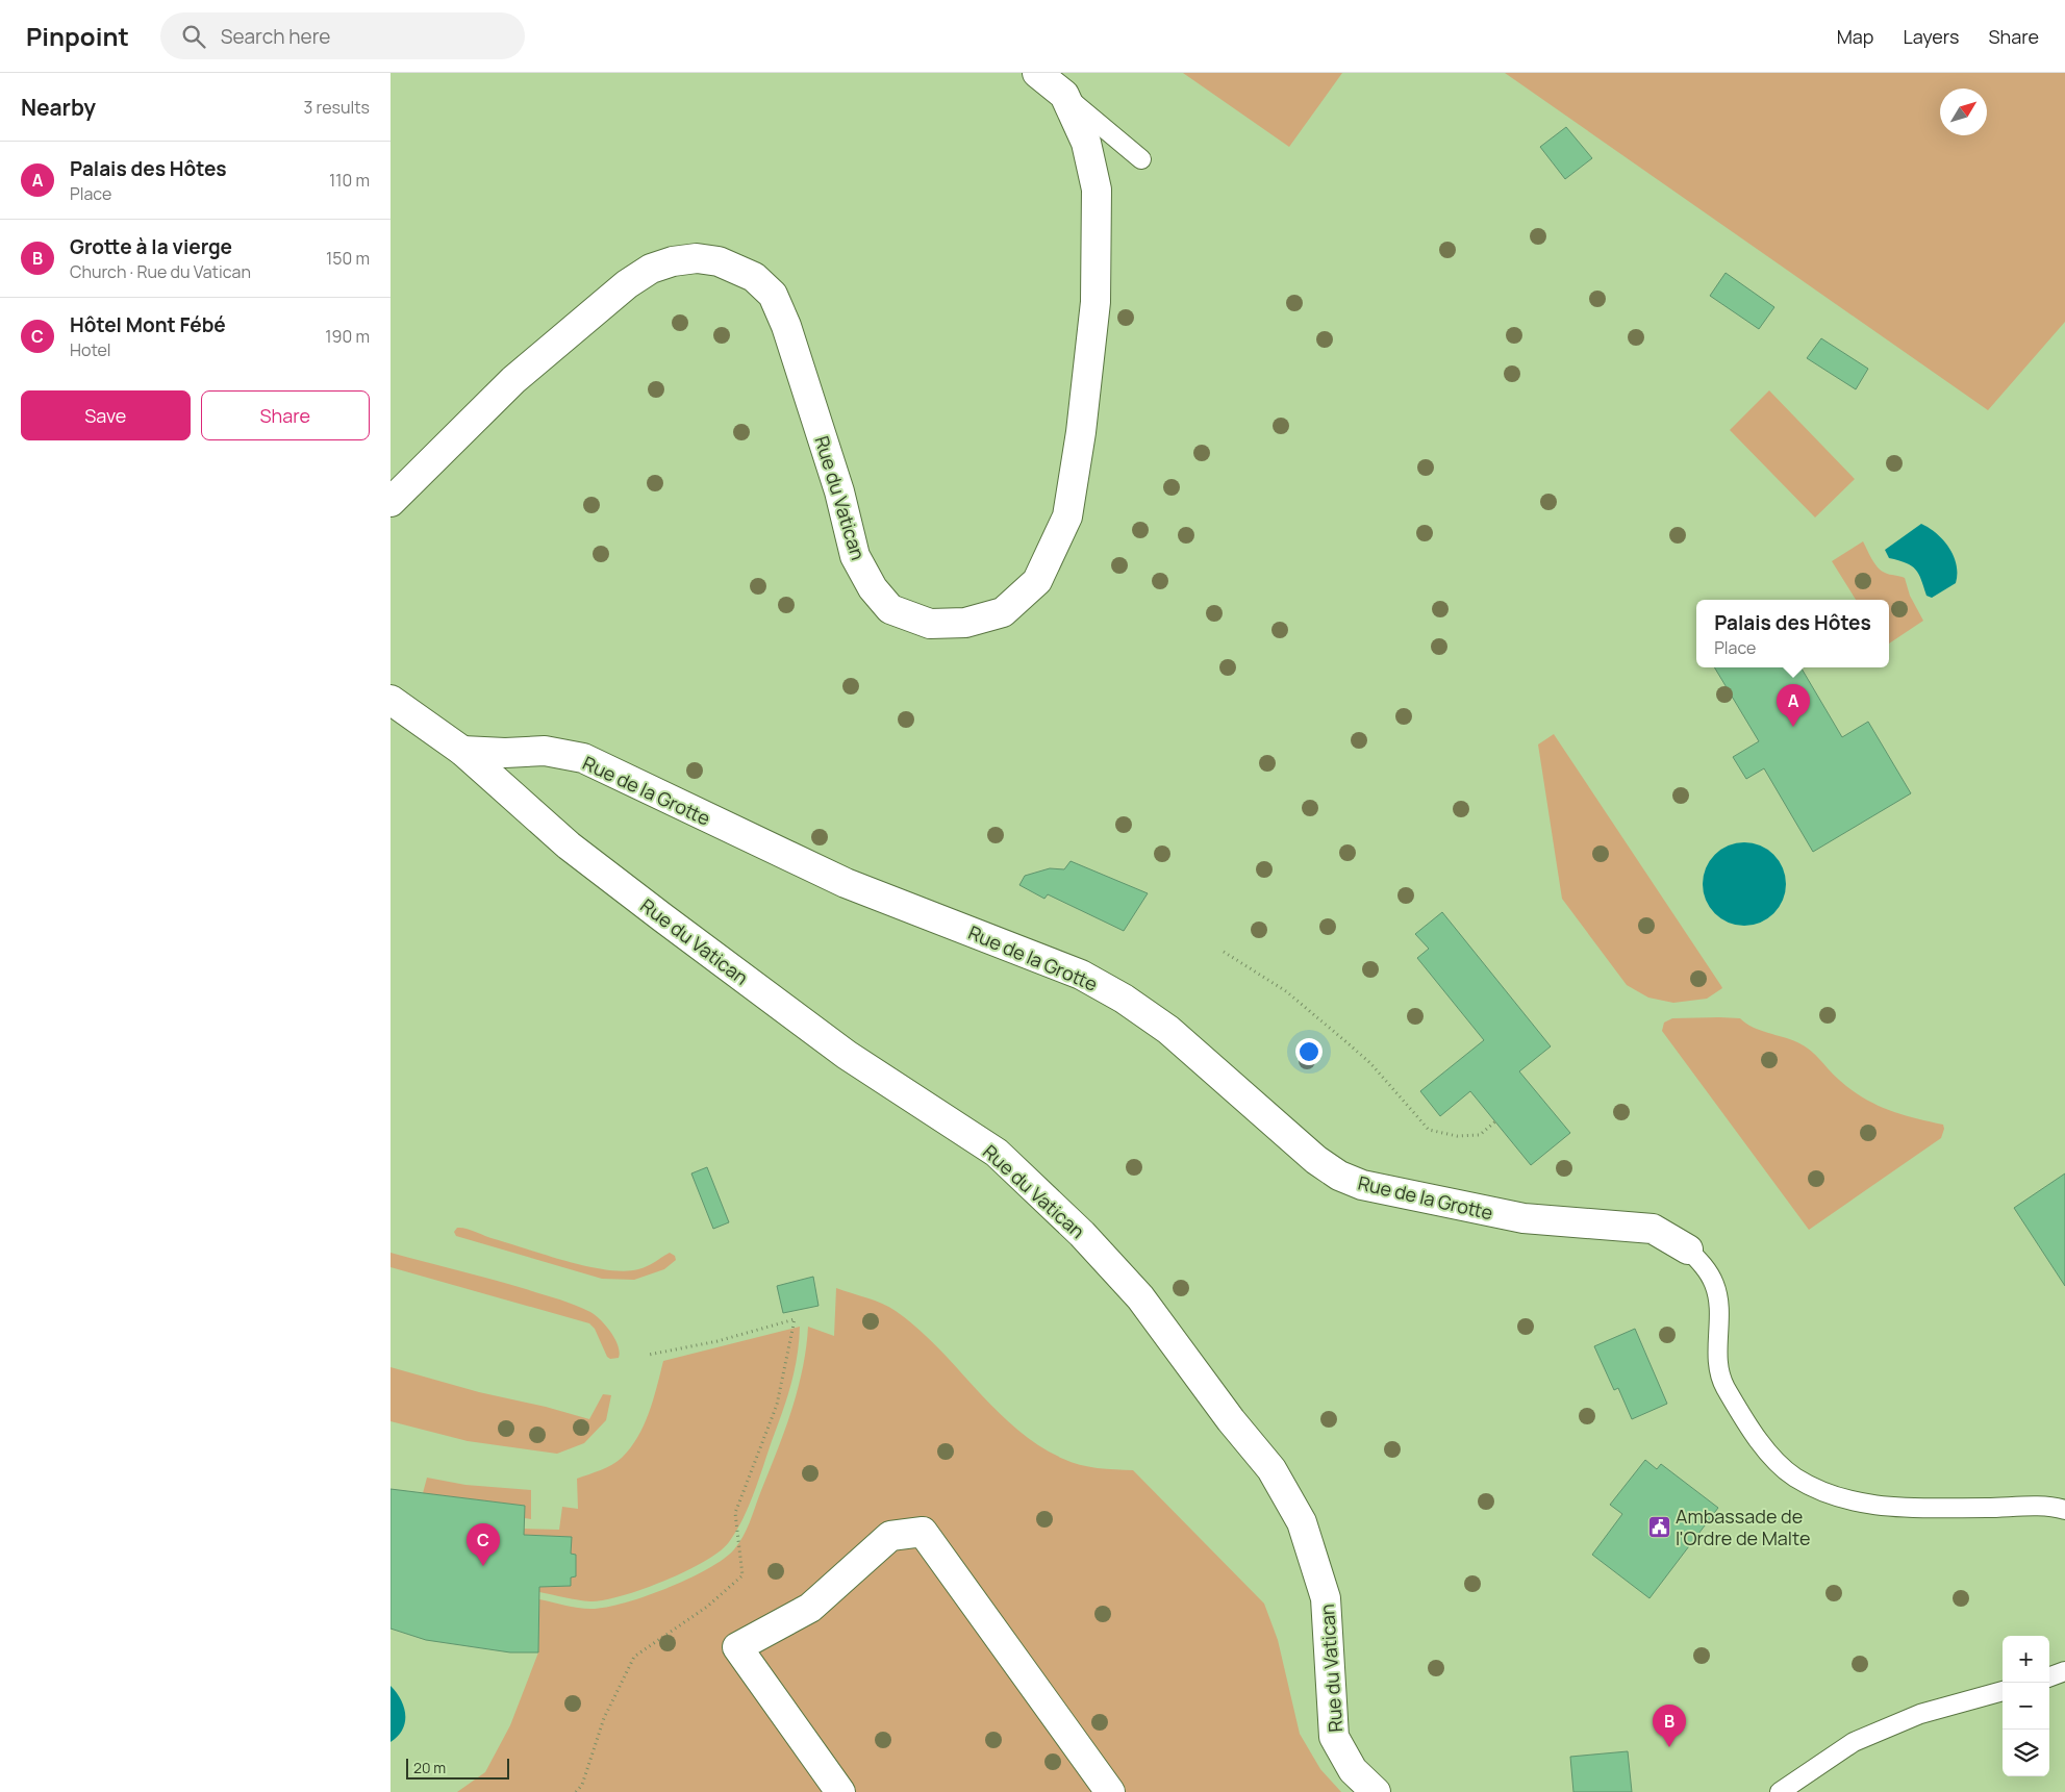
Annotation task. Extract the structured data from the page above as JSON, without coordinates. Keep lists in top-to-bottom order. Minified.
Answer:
{"streets":{"street":["Rue du Vatican","Rue de la Grotte"]},"crossings":[["Rue du Vatican","Rue de la Grotte"]],"places":{"public building":["Ambassade de l'Ordre de Malte"]},"scale_bar":"20 m","north":"top right","page":{"header":"Pinpoint","search":"Search here","nav":["Map","Layers","Share"],"heading":["Nearby","3 results"],"list":[{"mark":"A","name":"Palais des Hôtes","note":"Place","value":"110 m"},{"mark":"B","name":"Grotte à la vierge","note":"Church · Rue du Vatican","value":"150 m"},{"mark":"C","name":"Hôtel Mont Fébé","note":"Hotel","value":"190 m"}],"buttons":["Save","Share"],"popup":["Palais des Hôtes","Place"],"pins":["A","C","B"],"map_buttons":["+","−"],"scale":"20 m"}}
